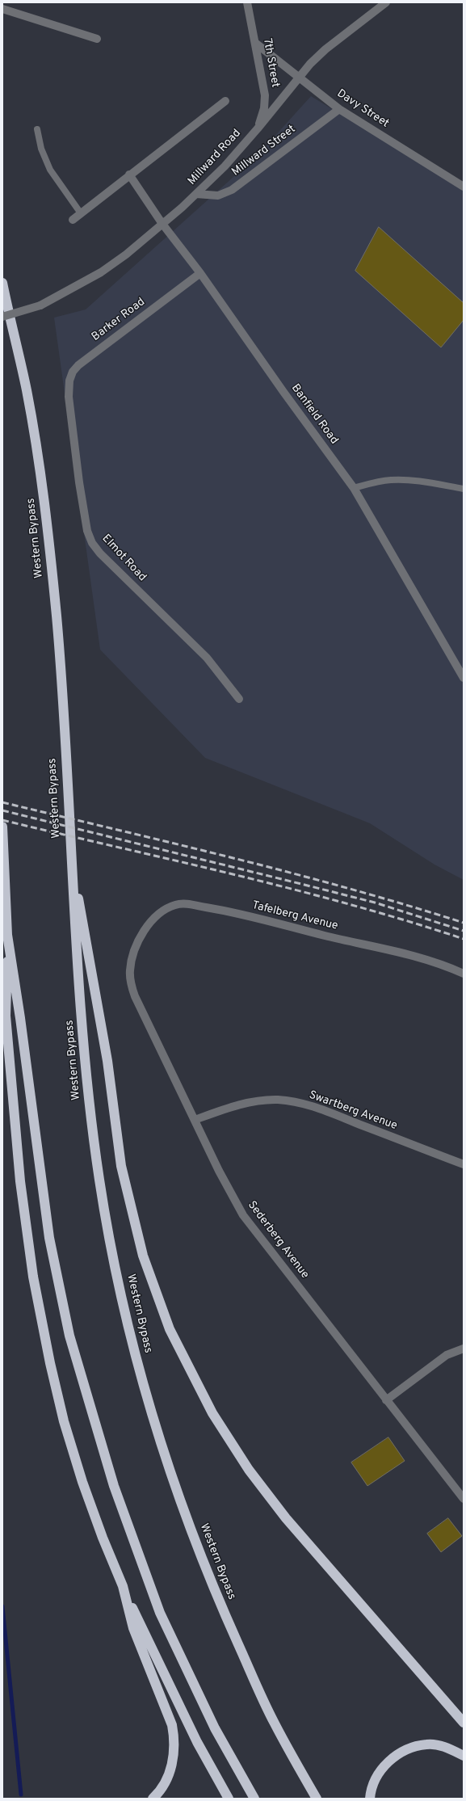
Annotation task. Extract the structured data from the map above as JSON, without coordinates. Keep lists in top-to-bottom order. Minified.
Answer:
{"streets":{"highway":["Western Bypass"],"street":["7th Street","Davy Street","Millward Street","Millward Road","Barker Road","Banfield Road","Elmot Road","Tafelberg Avenue","Swartberg Avenue","Sederberg Avenue"]},"crossings":[["7th Street","Davy Street"],["7th Street","Millward Road"],["Davy Street","Millward Street"],["Davy Street","Millward Road"],["Millward Street","Millward Road"],["Millward Road","Banfield Road"],["Barker Road","Banfield Road"],["Barker Road","Elmot Road"],["Tafelberg Avenue","Sederberg Avenue"],["Swartberg Avenue","Sederberg Avenue"]]}
